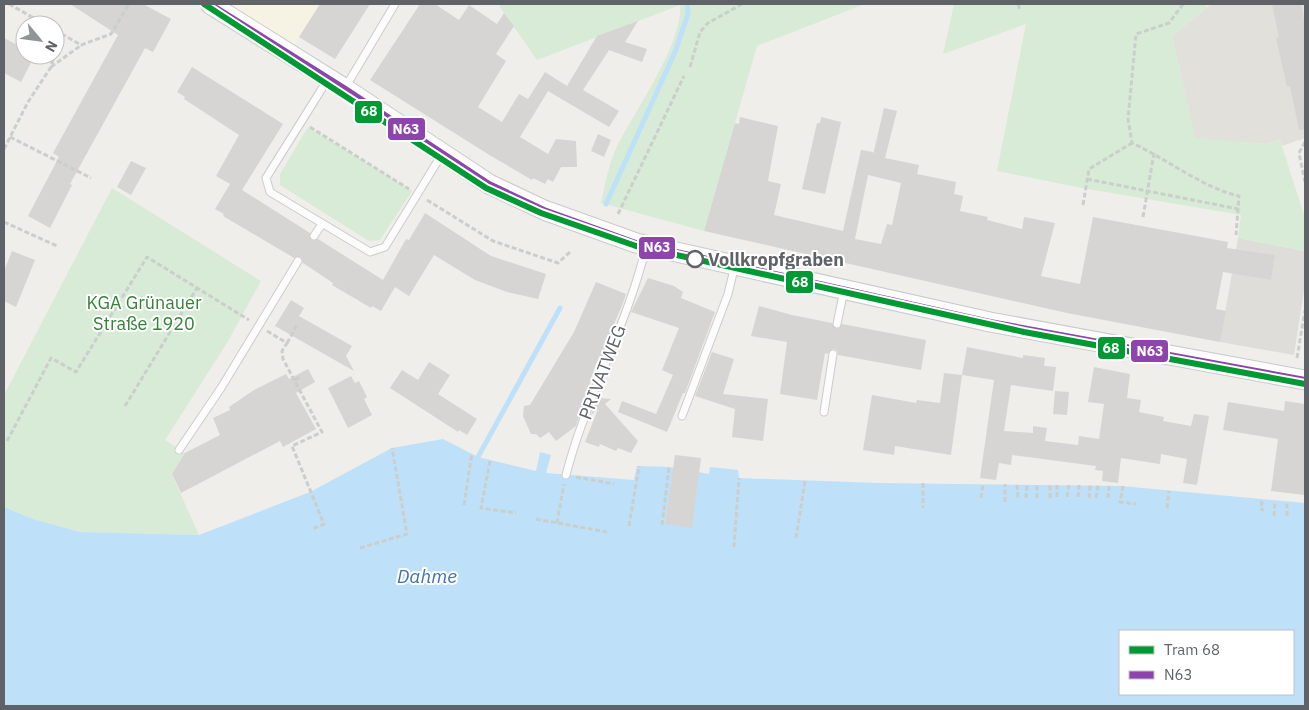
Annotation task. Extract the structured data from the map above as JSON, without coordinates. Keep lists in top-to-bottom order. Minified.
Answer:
{"streets":{"lane":["PRIVATWEG"]},"water":["Dahme"],"parks":["KGA Grünauer Straße 1920"],"places":["Vollkropfgraben"],"lines":["tram line 68","transit line N63"],"legend":["Tram 68","N63"],"north":"bottom right"}
